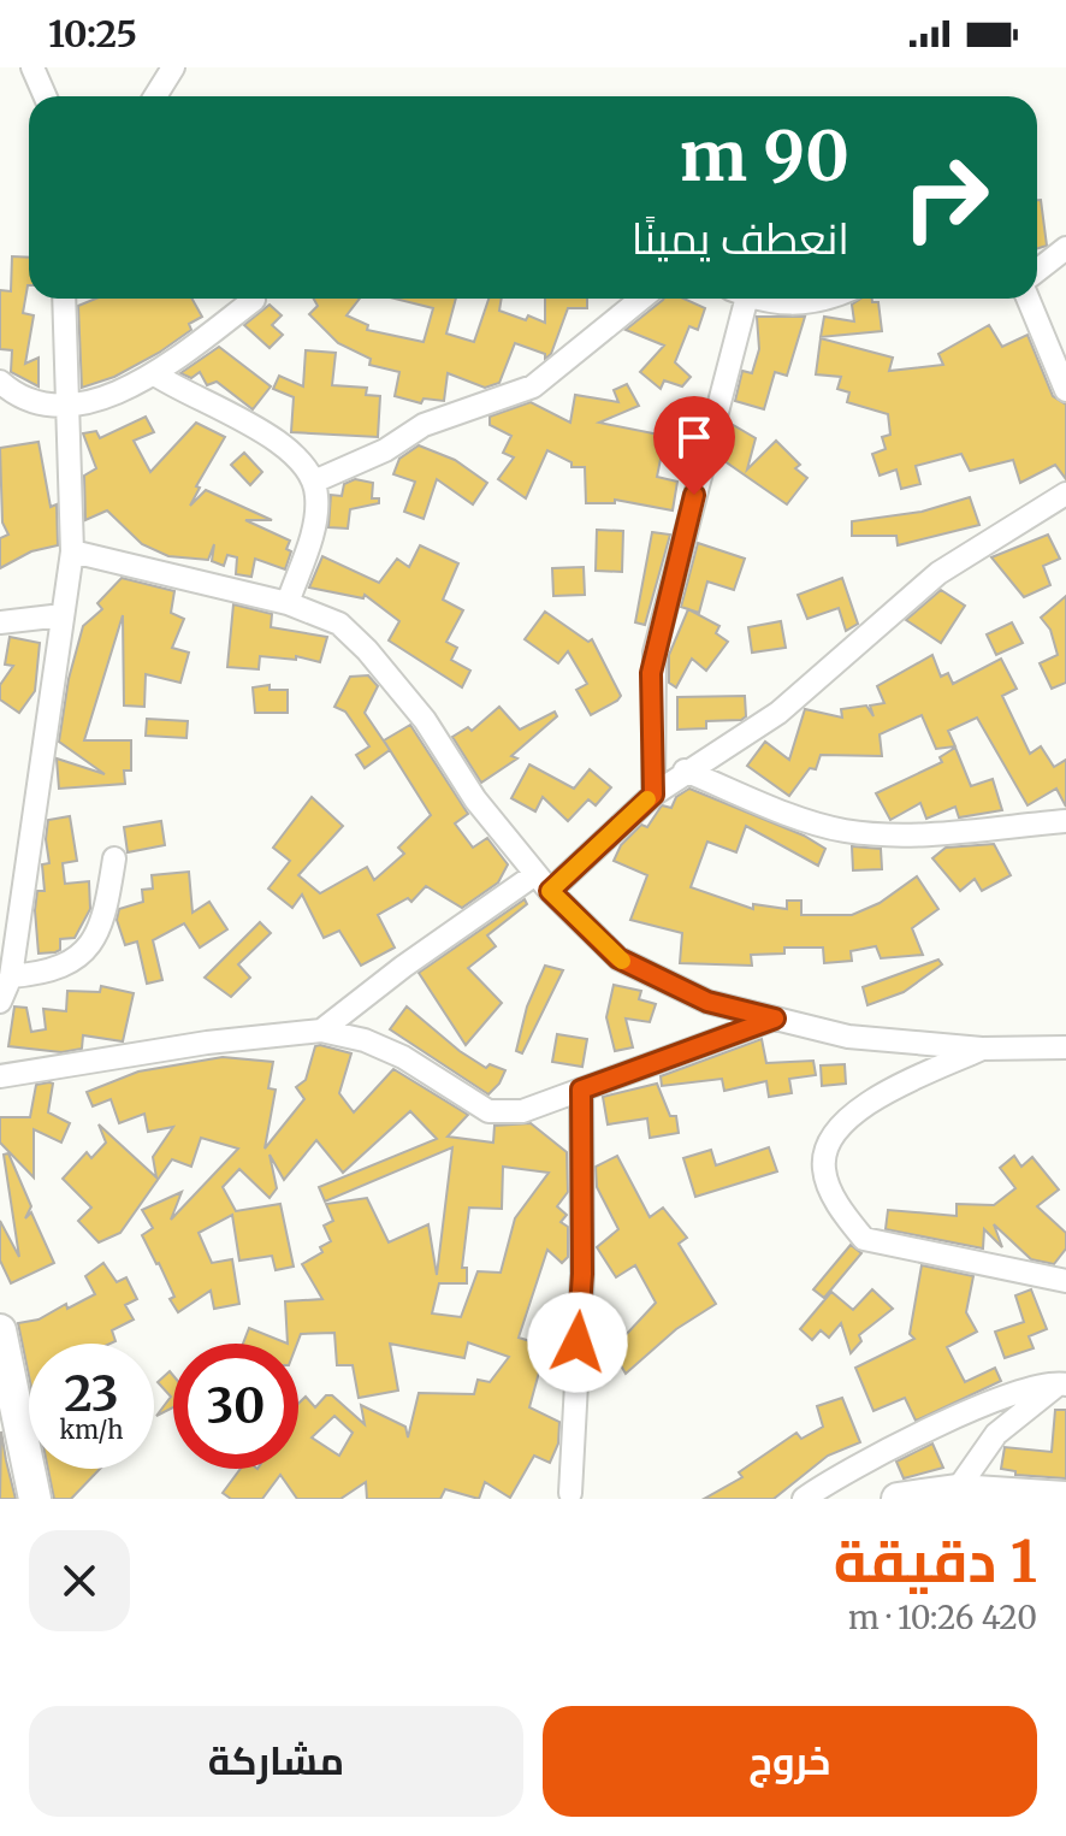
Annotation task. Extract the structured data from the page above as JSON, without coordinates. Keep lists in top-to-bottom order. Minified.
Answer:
{"page":{"status":"10:25","turn":["90 m","انعطف يمينًا"],"speed":"23 km/h","limit":"30","heading":["1 دقيقة","420 m · 10:26"],"buttons":["خروج","مشاركة"]}}
